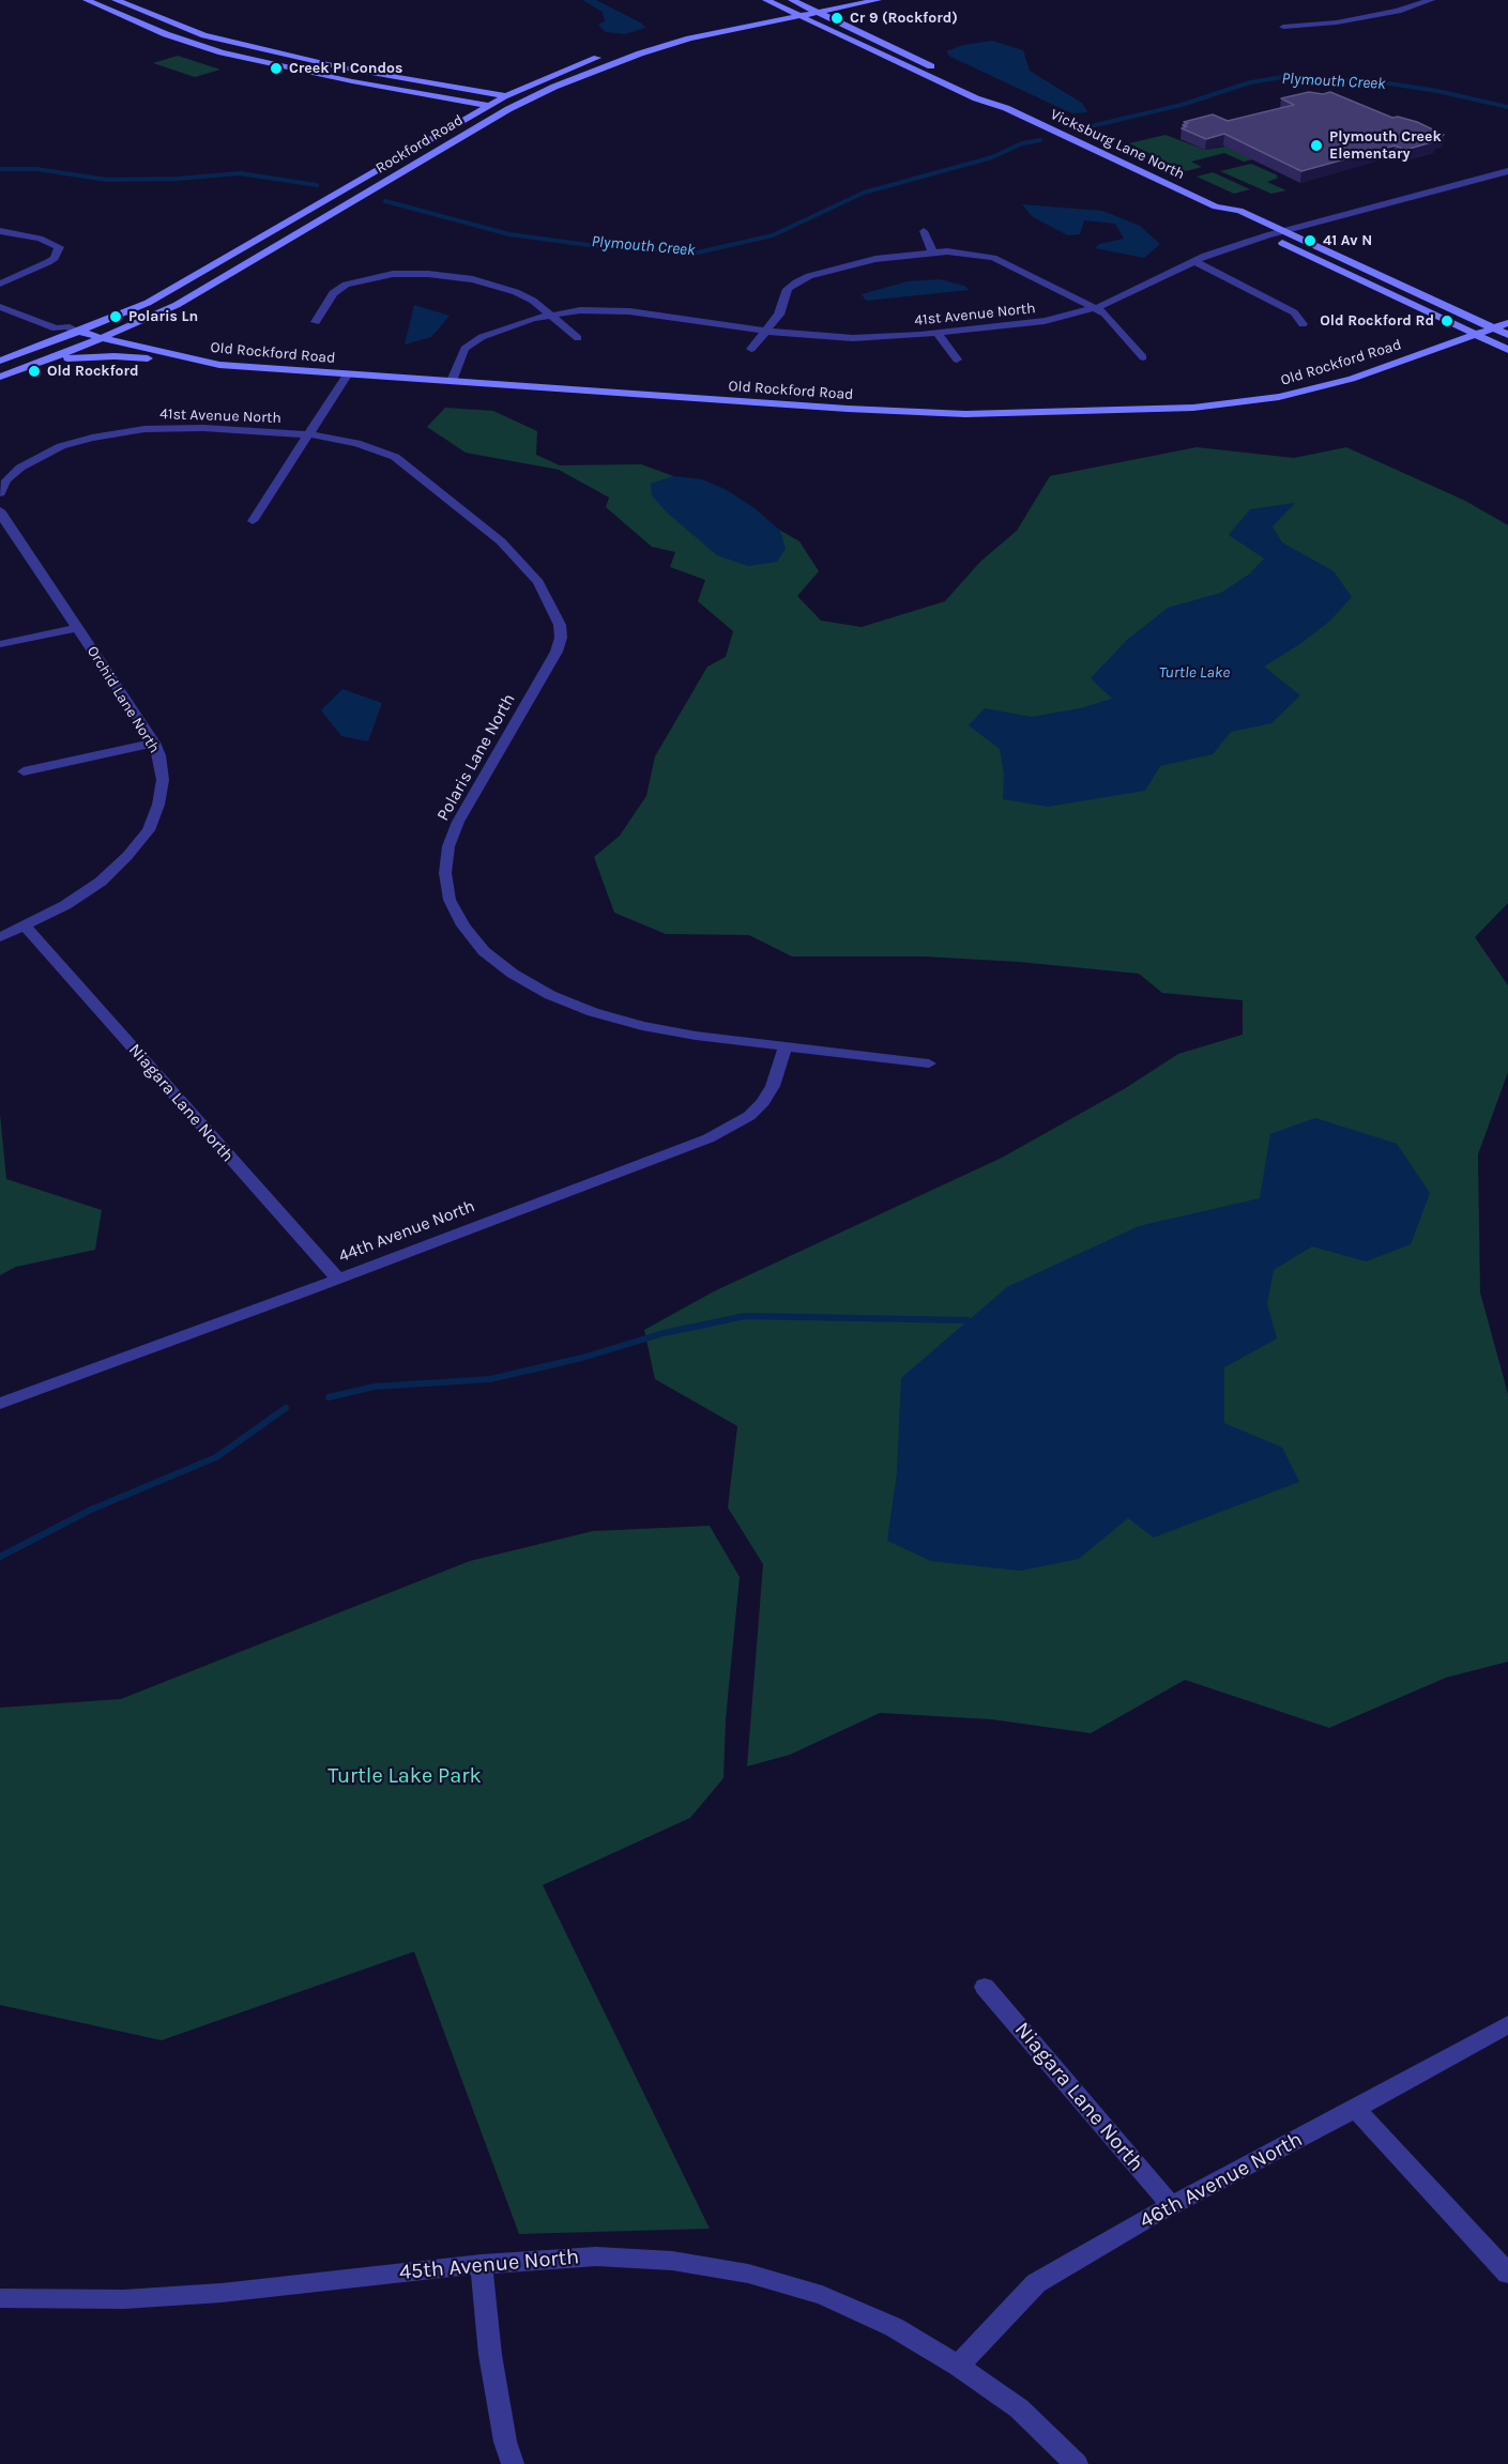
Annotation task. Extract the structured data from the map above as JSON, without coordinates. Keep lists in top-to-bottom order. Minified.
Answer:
{"streets":{"main road":["Rockford Road","Vicksburg Lane North","Old Rockford Road"],"street":["41st Avenue North","Orchid Lane North","Polaris Lane North","Niagara Lane North","44th Avenue North","46th Avenue North","45th Avenue North"]},"crossings":[["Rockford Road","Vicksburg Lane North"],["Rockford Road","Old Rockford Road"],["Vicksburg Lane North","41st Avenue North"],["Vicksburg Lane North","Old Rockford Road"],["41st Avenue North","Old Rockford Road"],["41st Avenue North","Polaris Lane North"],["Orchid Lane North","Niagara Lane North"],["Polaris Lane North","44th Avenue North"],["Niagara Lane North","44th Avenue North"],["Niagara Lane North","46th Avenue North"],["46th Avenue North","45th Avenue North"]],"water":["Plymouth Creek","Turtle Lake"],"parks":["Turtle Lake Park"],"places":["Cr 9 (Rockford)","Creek Pl Condos","Plymouth Creek Elementary","41 Av N","Polaris Ln","Old Rockford Rd","Old Rockford"]}
